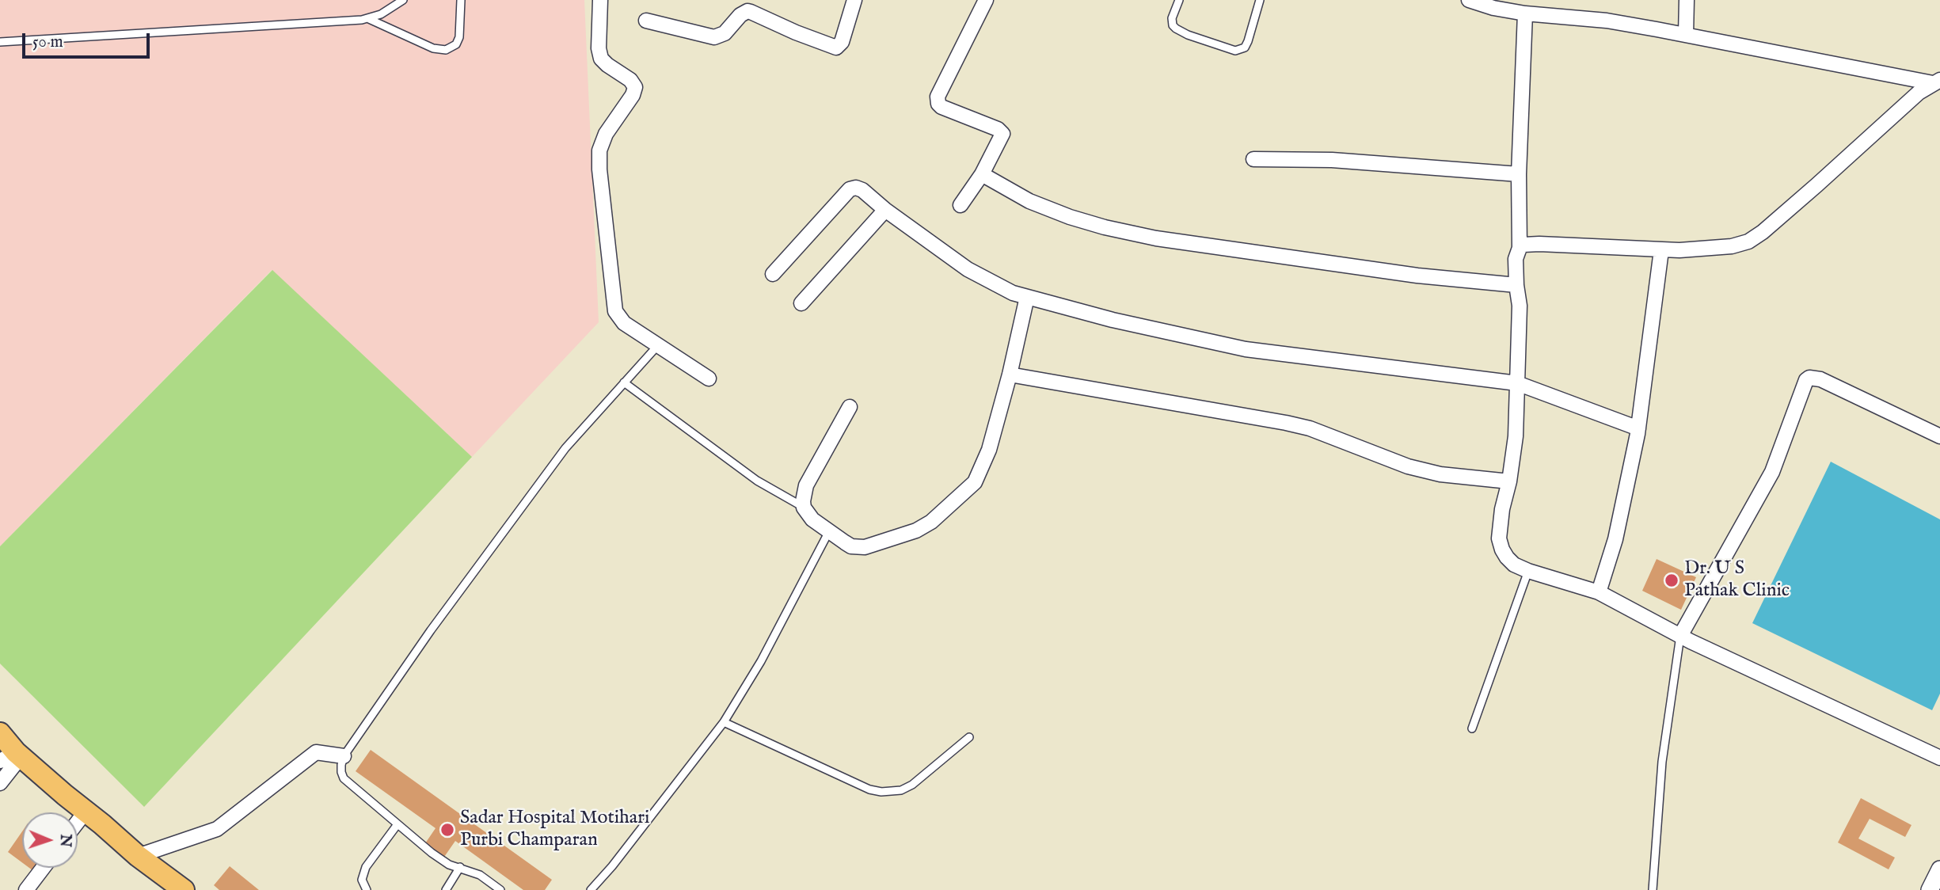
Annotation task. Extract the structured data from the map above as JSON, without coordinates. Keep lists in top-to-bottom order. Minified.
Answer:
{"places":["Dr. U S Pathak Clinic","Sadar Hospital Motihari Purbi Champaran"],"scale_bar":"50 m","north":"right"}
